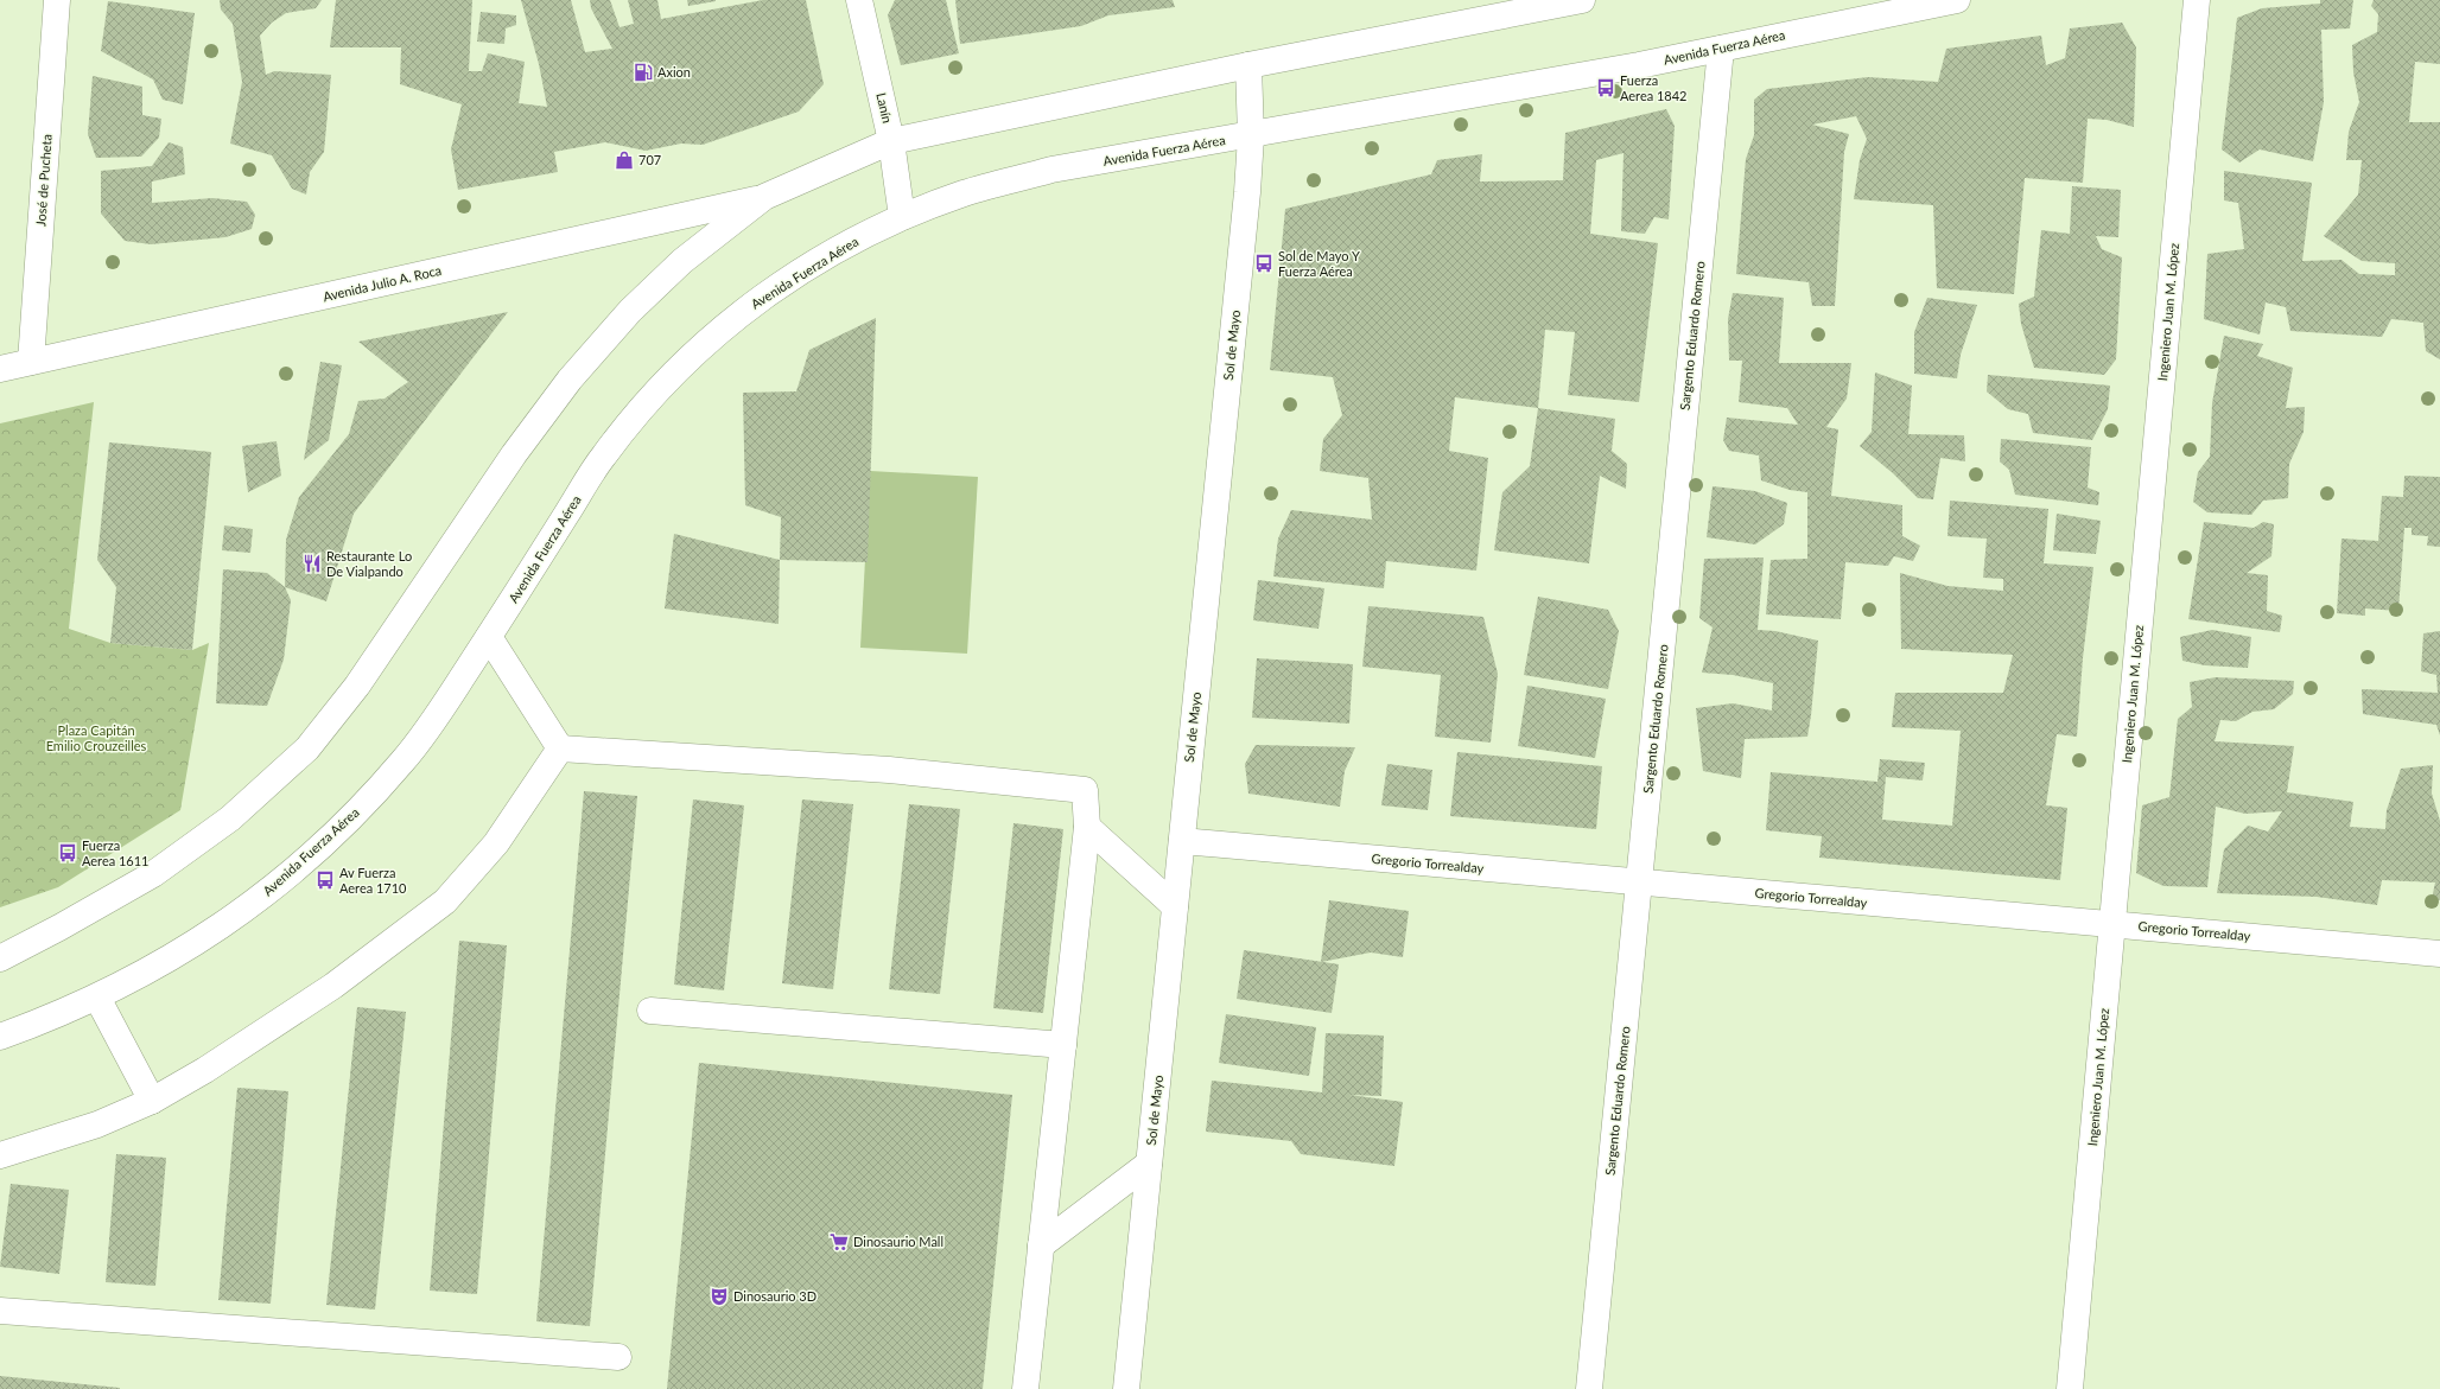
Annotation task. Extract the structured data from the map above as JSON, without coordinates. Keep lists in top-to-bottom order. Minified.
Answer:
{"streets":{"street":["Avenida Fuerza Aérea","Lanín","José de Pucheta","Avenida Julio A. Roca","Ingeniero Juan M. López","Sargento Eduardo Romero","Sol de Mayo","Gregorio Torrealday"]},"crossings":[["Avenida Fuerza Aérea","Lanín"],["Avenida Fuerza Aérea","Sargento Eduardo Romero"],["Avenida Fuerza Aérea","Sol de Mayo"],["José de Pucheta","Avenida Julio A. Roca"],["Ingeniero Juan M. López","Gregorio Torrealday"],["Sargento Eduardo Romero","Gregorio Torrealday"],["Sol de Mayo","Gregorio Torrealday"]],"parks":["Plaza Capitán Emilio Crouzeilles"],"places":{"fuel station":["Axion"],"bus stop":["Fuerza Aerea 1842","Sol de Mayo Y Fuerza Aérea","Fuerza Aerea 1611","Av Fuerza Aerea 1710"],"shop":["707"],"restaurant":["Restaurante Lo De Vialpando"],"supermarket":["Dinosaurio Mall"],"theatre":["Dinosaurio 3D"]}}
